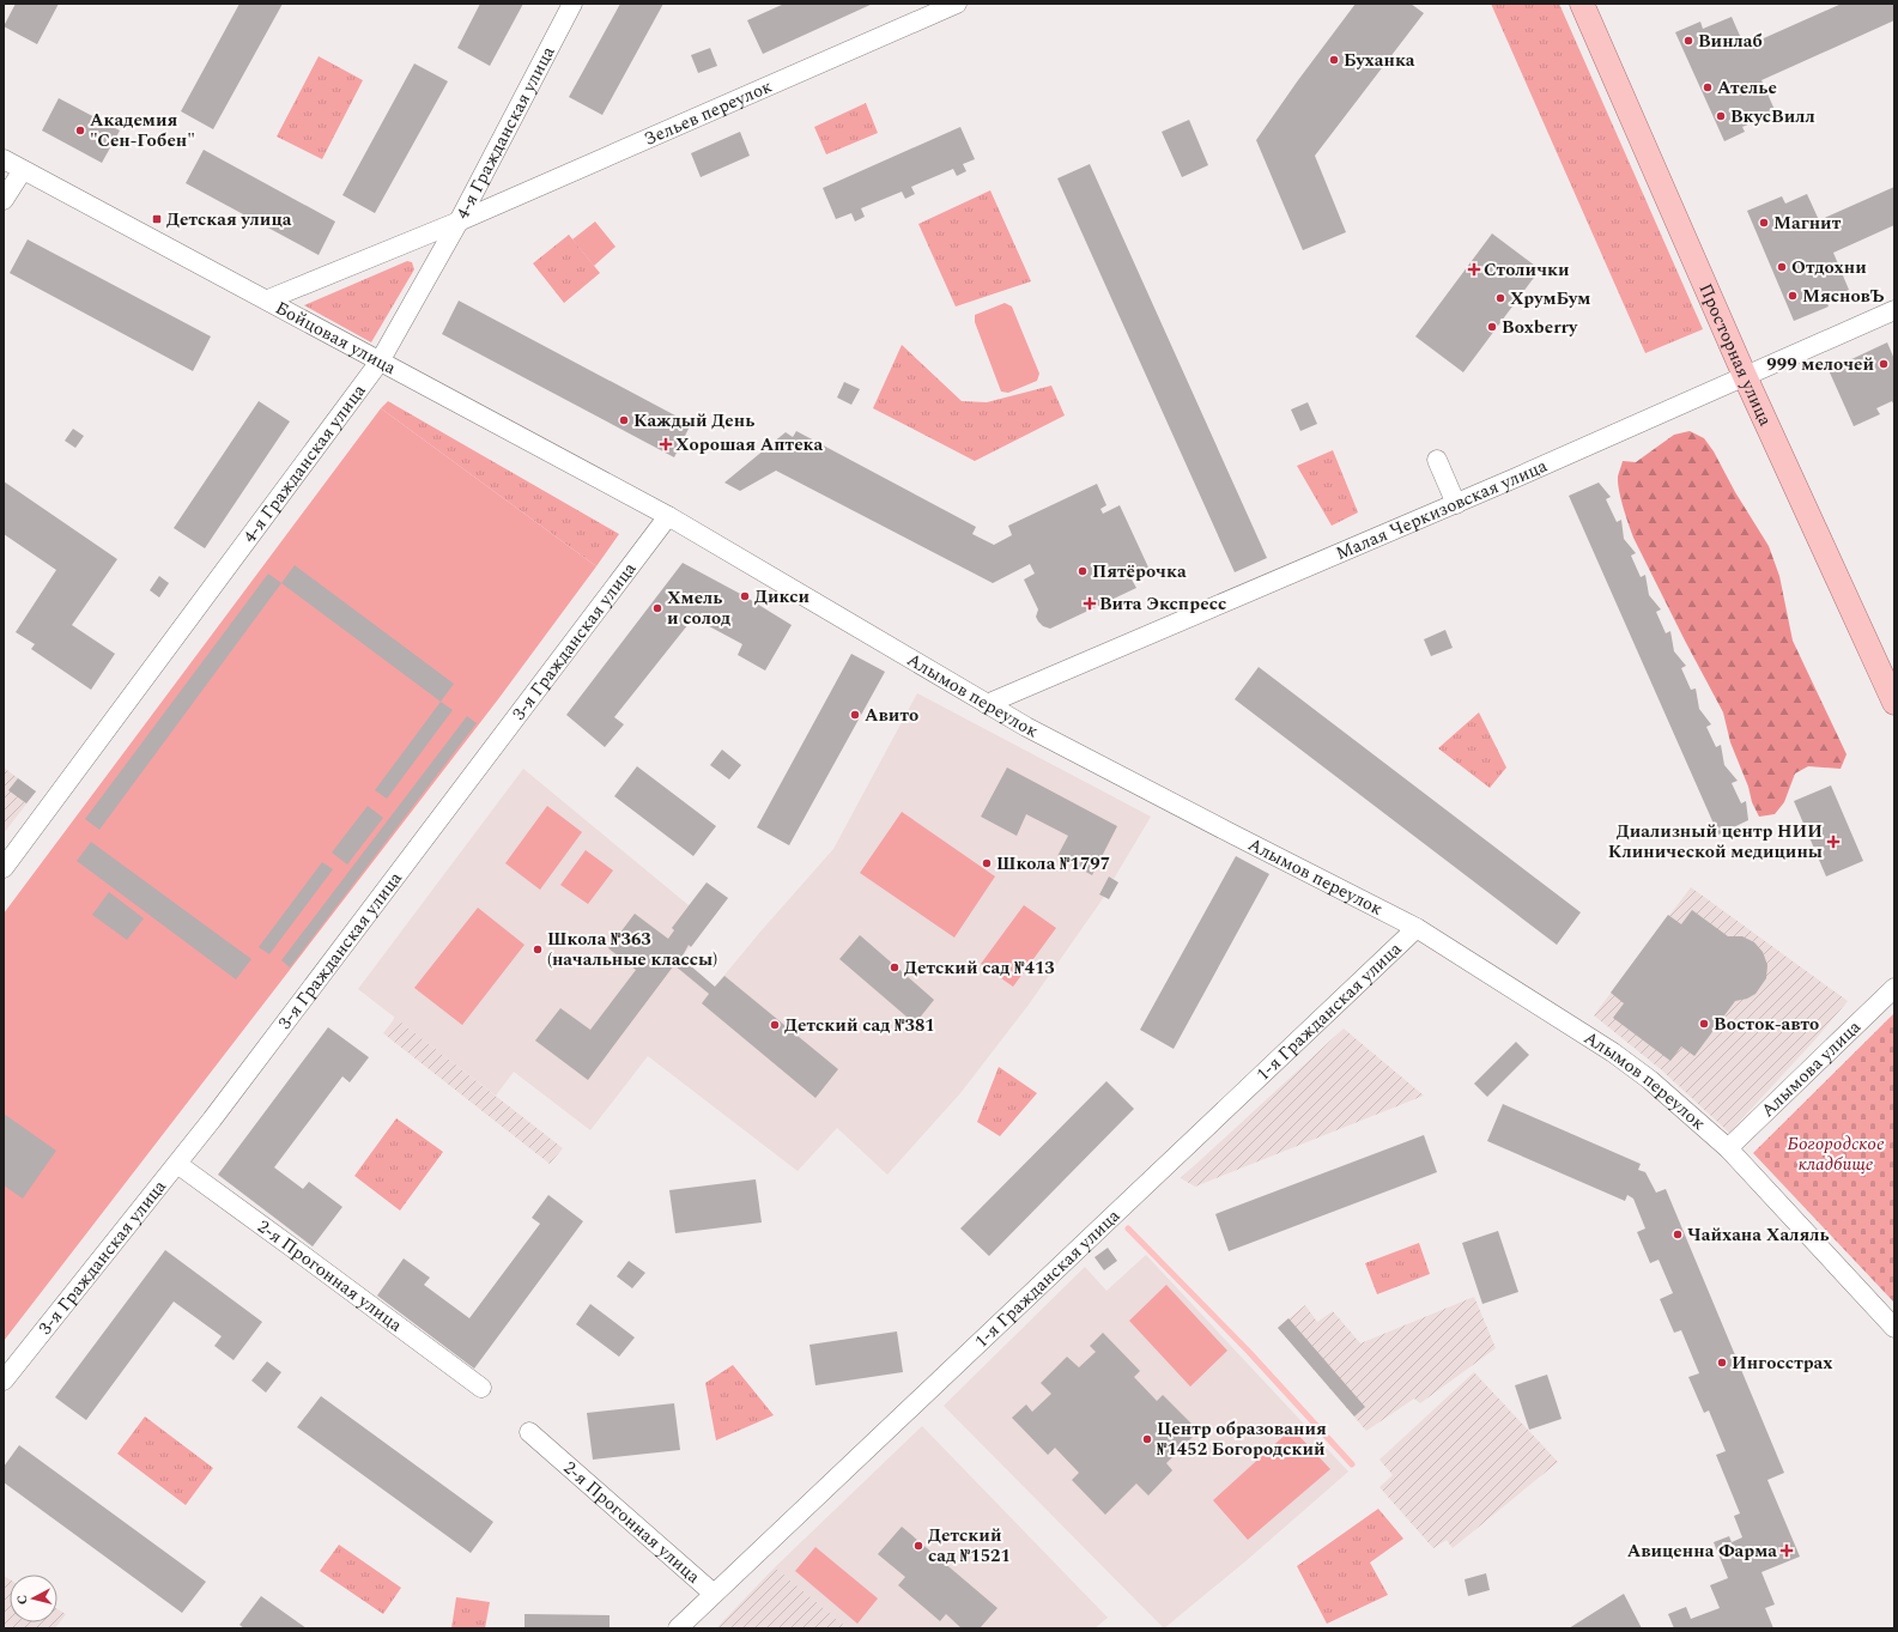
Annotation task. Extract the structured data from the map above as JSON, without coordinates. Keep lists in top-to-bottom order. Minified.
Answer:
{"streets":{"main road":["Просторная улица"],"street":["Зельев переулок","4-я Гражданская улица","Бойцовая улица","Малая Черкизовская улица","3-я Гражданская улица","Алымов переулок","1-я Гражданская улица","Алымова улица","2-я Прогонная улица"]},"crossings":[["Зельев переулок","4-я Гражданская улица"],["Зельев переулок","Бойцовая улица"],["4-я Гражданская улица","Бойцовая улица"],["Бойцовая улица","3-я Гражданская улица"],["Бойцовая улица","Алымов переулок"],["Просторная улица","Малая Черкизовская улица"],["Малая Черкизовская улица","Алымов переулок"],["3-я Гражданская улица","Алымов переулок"],["3-я Гражданская улица","2-я Прогонная улица"],["Алымов переулок","1-я Гражданская улица"],["Алымов переулок","Алымова улица"],["1-я Гражданская улица","2-я Прогонная улица"]],"parks":["Богородское кладбище"],"places":{"other":["Винлаб","Буханка","Ателье","ВкусВилл","Академия \"Сен-Гобен\"","Магнит","Отдохни","МясновЪ","ХрумБум","Boxberry","999 мелочей","Каждый День","Пятёрочка","Дикси","Хмель и солод","Авито","Школа №1797","Школа №363 (начальные классы)","Детский сад №413","Восток-авто","Детский сад №381","Чайхана Халяль","Ингосстрах","Центр образования №1452 Богородский","Детский сад №1521"],"transit":["Детская улица"],"health":["Столички","Хорошая Аптека","Вита Экспресс","Диализный центр НИИ Клинической медицины","Авиценна Фарма"]},"north":"left"}
